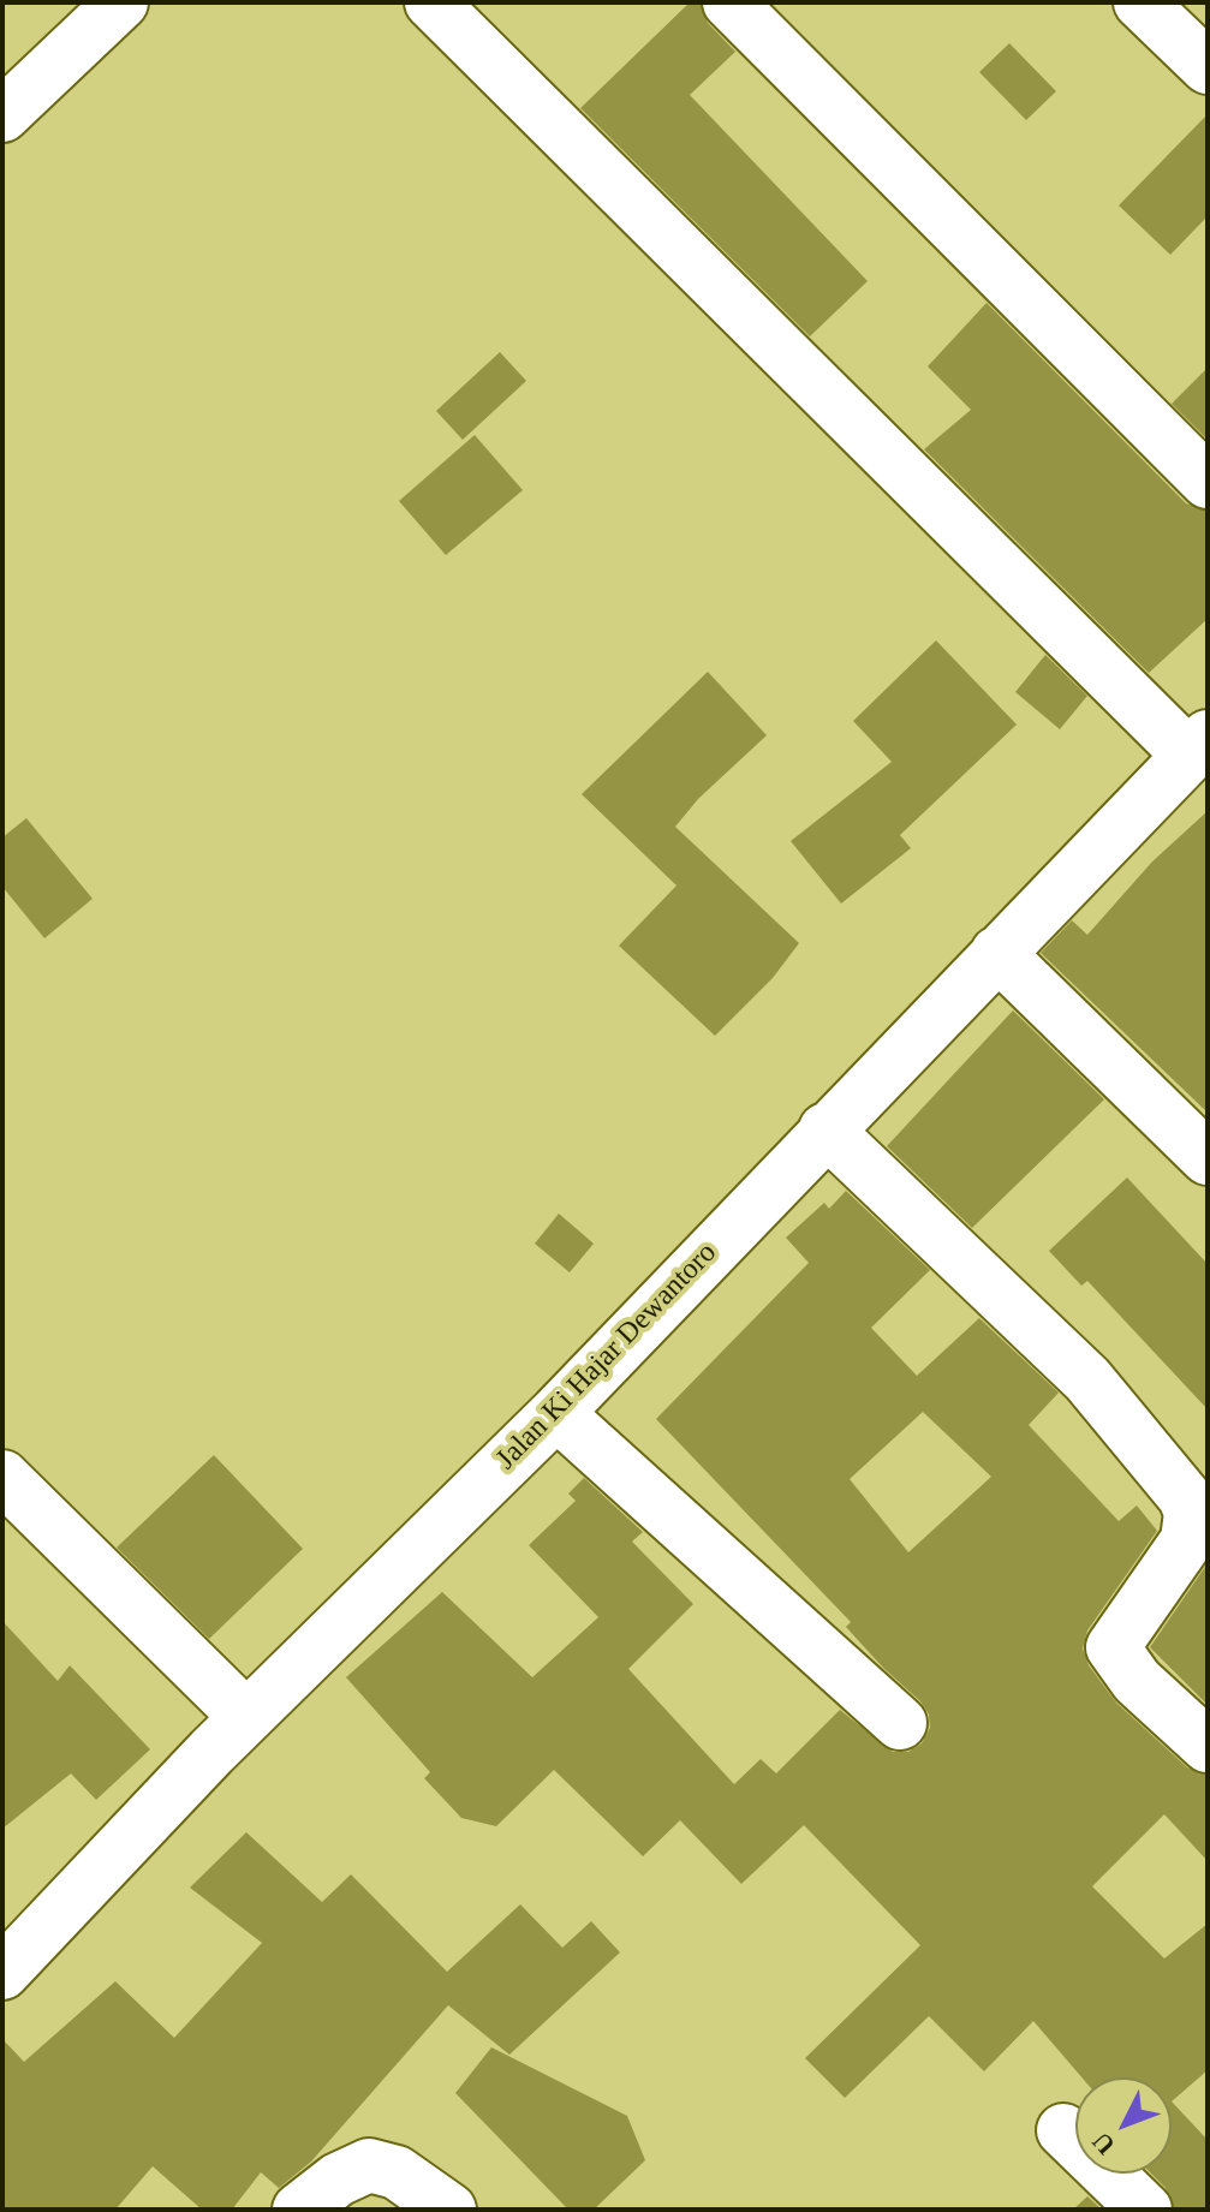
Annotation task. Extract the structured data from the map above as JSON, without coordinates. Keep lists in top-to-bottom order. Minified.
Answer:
{"streets":{"street":["Jalan Ki Hajar Dewantoro"]},"north":"bottom left"}
